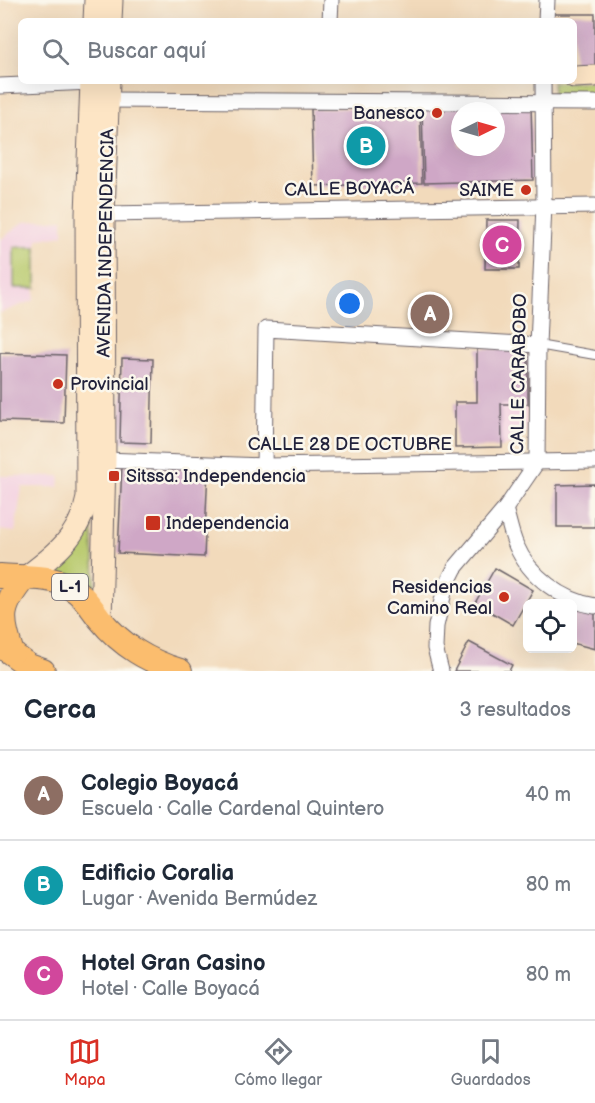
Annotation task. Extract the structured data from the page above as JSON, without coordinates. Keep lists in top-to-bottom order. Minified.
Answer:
{"streets":{"main road":["L-1"],"street":["CALLE BOYACÁ","AVENIDA INDEPENDENCIA","CALLE CARABOBO","CALLE 28 DE OCTUBRE"]},"crossings":[["CALLE BOYACÁ","AVENIDA INDEPENDENCIA"],["CALLE BOYACÁ","CALLE CARABOBO"],["AVENIDA INDEPENDENCIA","CALLE 28 DE OCTUBRE"],["AVENIDA INDEPENDENCIA","L-1"],["CALLE CARABOBO","CALLE 28 DE OCTUBRE"]],"places":{"other":["Banesco","SAIME","Provincial","Residencias Camino Real"],"transit":["Sitssa: Independencia","Independencia"]},"north":"right","page":{"search":"Buscar aquí","pins":["B","C","A"],"heading":["Cerca","3 resultados"],"list":[{"mark":"A","name":"Colegio Boyacá","note":"Escuela · Calle Cardenal Quintero","value":"40 m"},{"mark":"B","name":"Edificio Coralia","note":"Lugar · Avenida Bermúdez","value":"80 m"},{"mark":"C","name":"Hotel Gran Casino","note":"Hotel · Calle Boyacá","value":"80 m"}],"nav":["Mapa","Cómo llegar","Guardados"]}}
